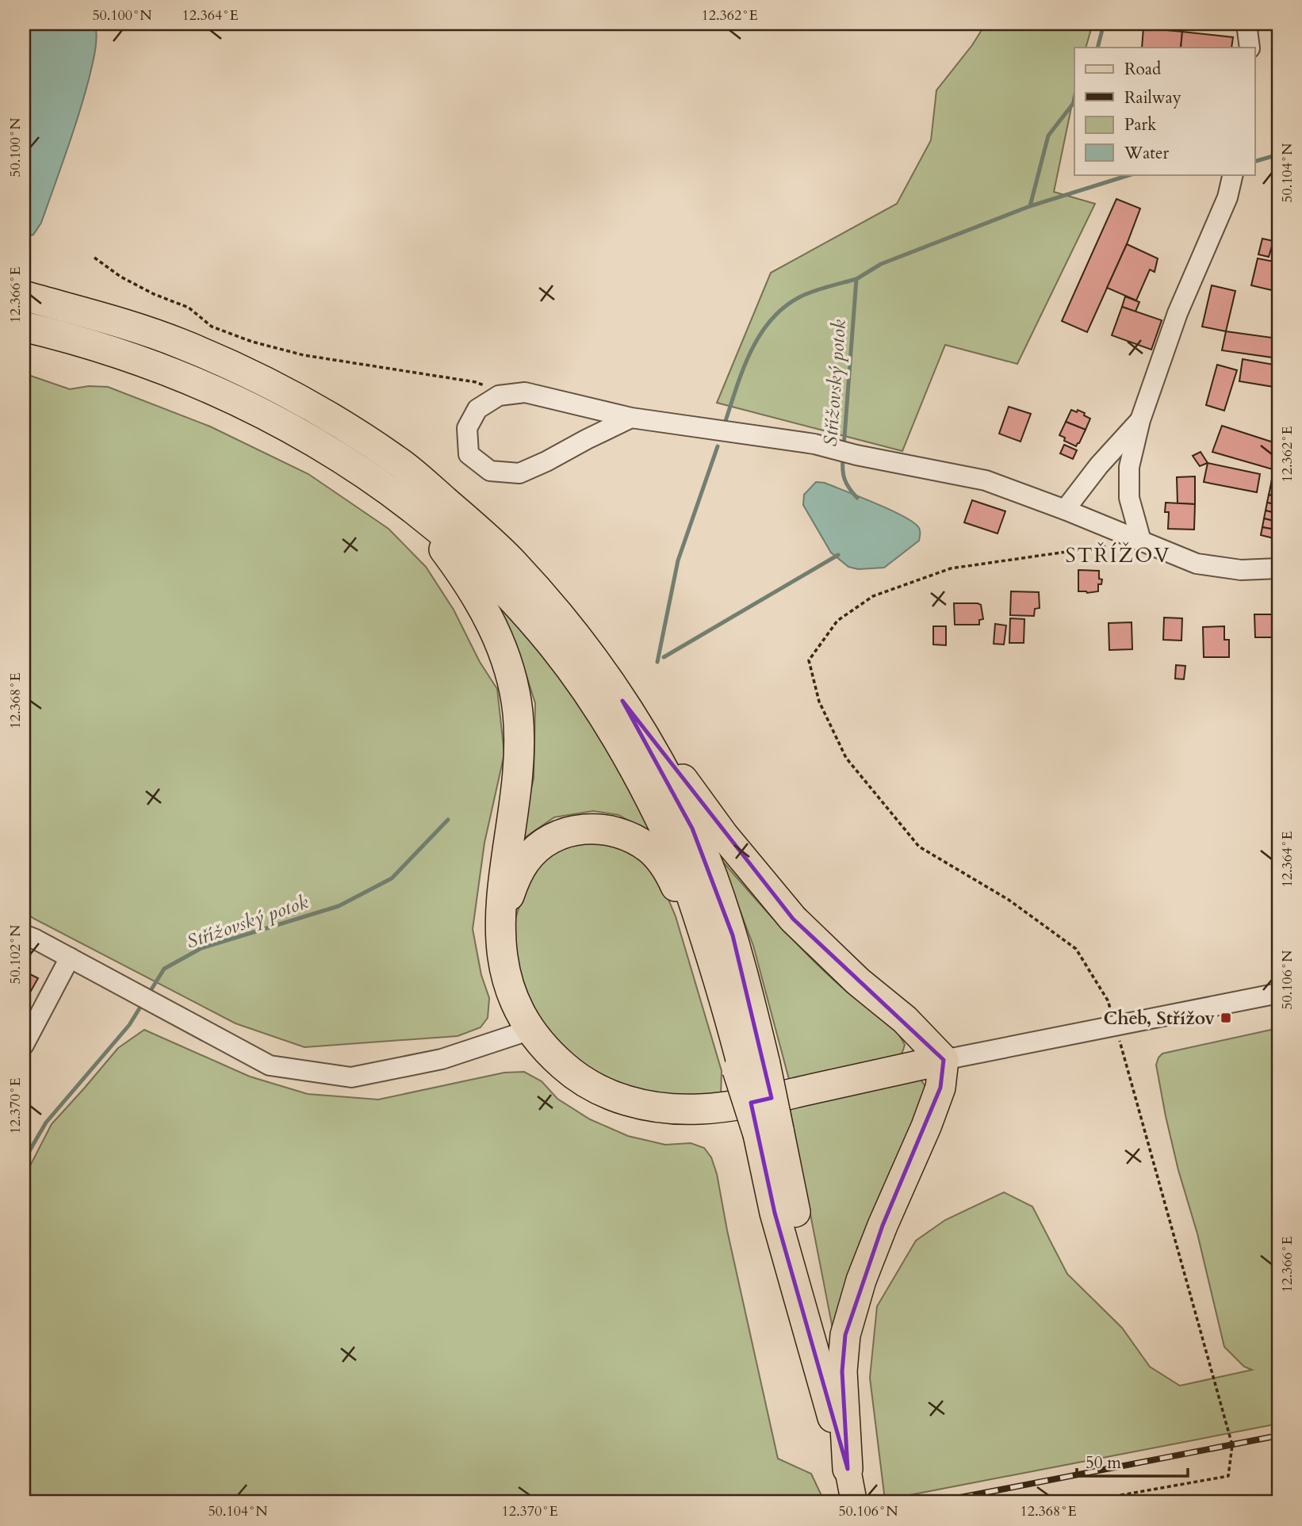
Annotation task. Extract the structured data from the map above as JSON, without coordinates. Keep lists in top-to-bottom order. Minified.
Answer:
{"districts":["STŘÍŽOV"],"water":["Střížovský potok"],"places":{"transit":["Cheb, Střížov"]},"legend":["Road","Railway","Park","Water"],"scale_bar":"50 m","coordinates":["50.100°N","12.364°E","12.362°E","50.104°N","12.366°E","12.368°E","50.102°N","50.106°N","12.370°E"]}
